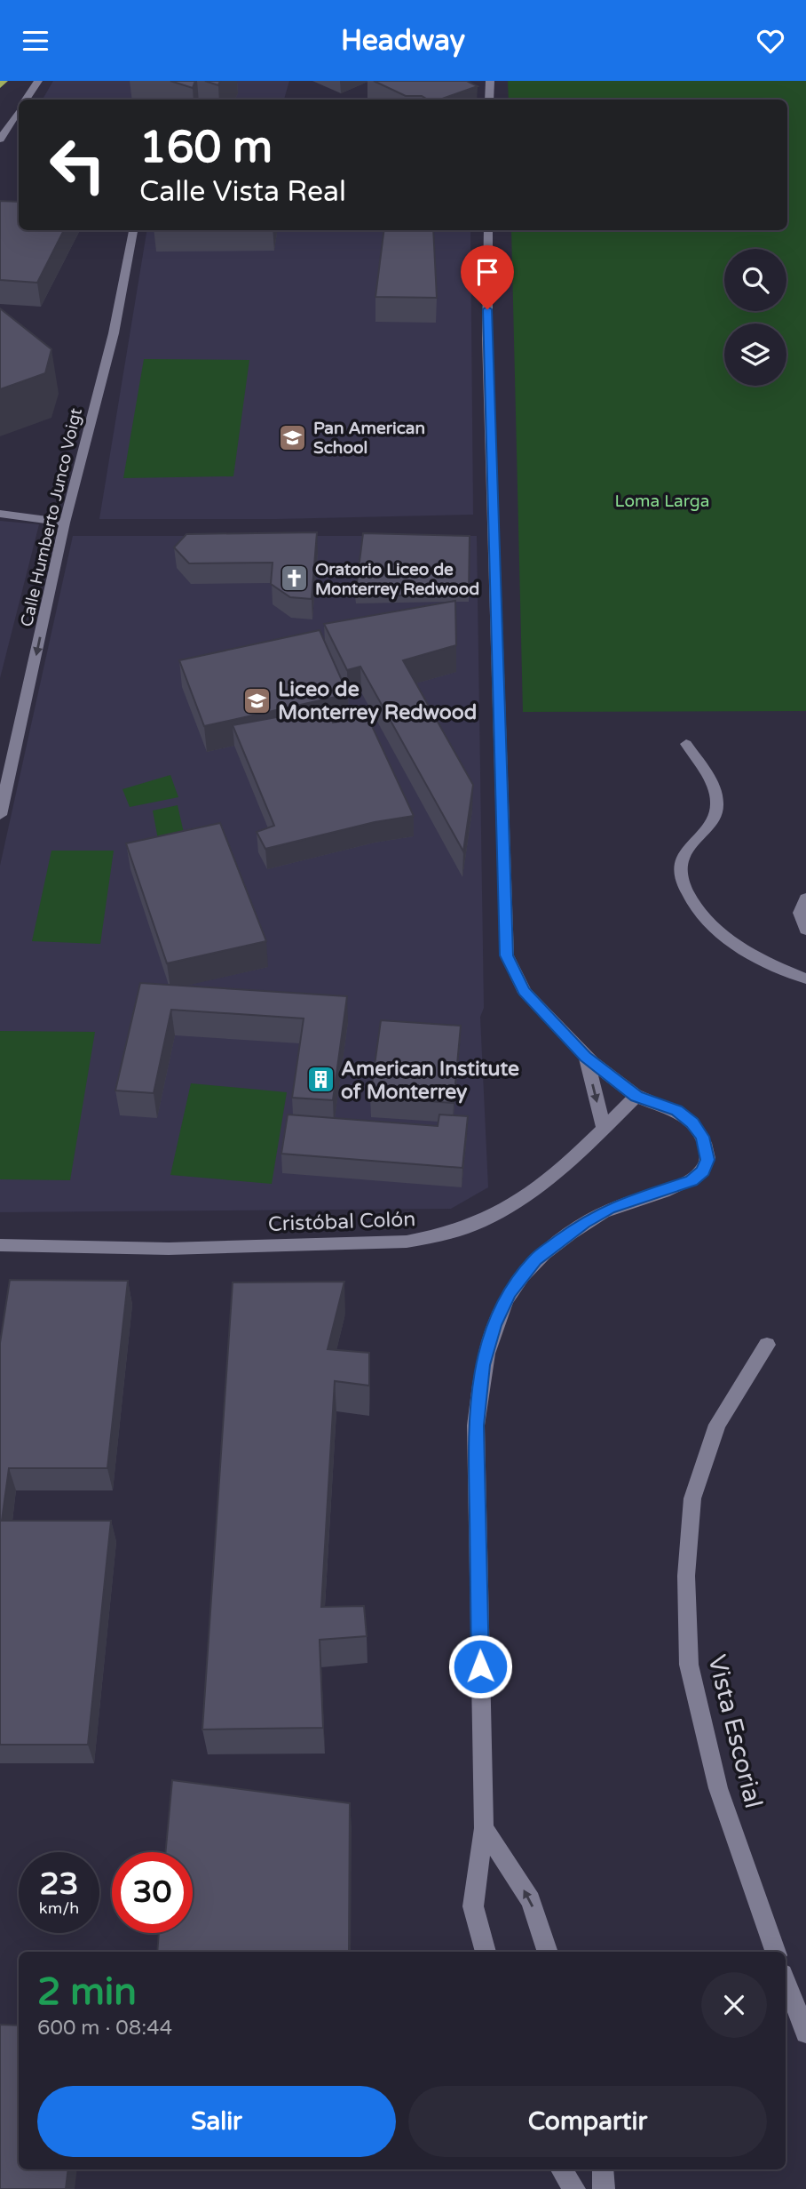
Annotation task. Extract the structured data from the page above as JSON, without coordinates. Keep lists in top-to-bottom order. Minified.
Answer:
{"streets":{"street":["Calle Humberto Junco Voigt","Cristóbal Colón","Vista Escorial"]},"one_way":["Calle Humberto Junco Voigt"],"parks":["Loma Larga"],"places":{"school or university":["Pan American School","Liceo de Monterrey Redwood"],"church":["Oratorio Liceo de Monterrey Redwood"],"building":["American Institute of Monterrey"]},"page":{"header":"Headway","turn":["160 m","Calle Vista Real"],"speed":"23 km/h","limit":"30","heading":["2 min","600 m · 08:44"],"buttons":["Salir","Compartir"]}}
